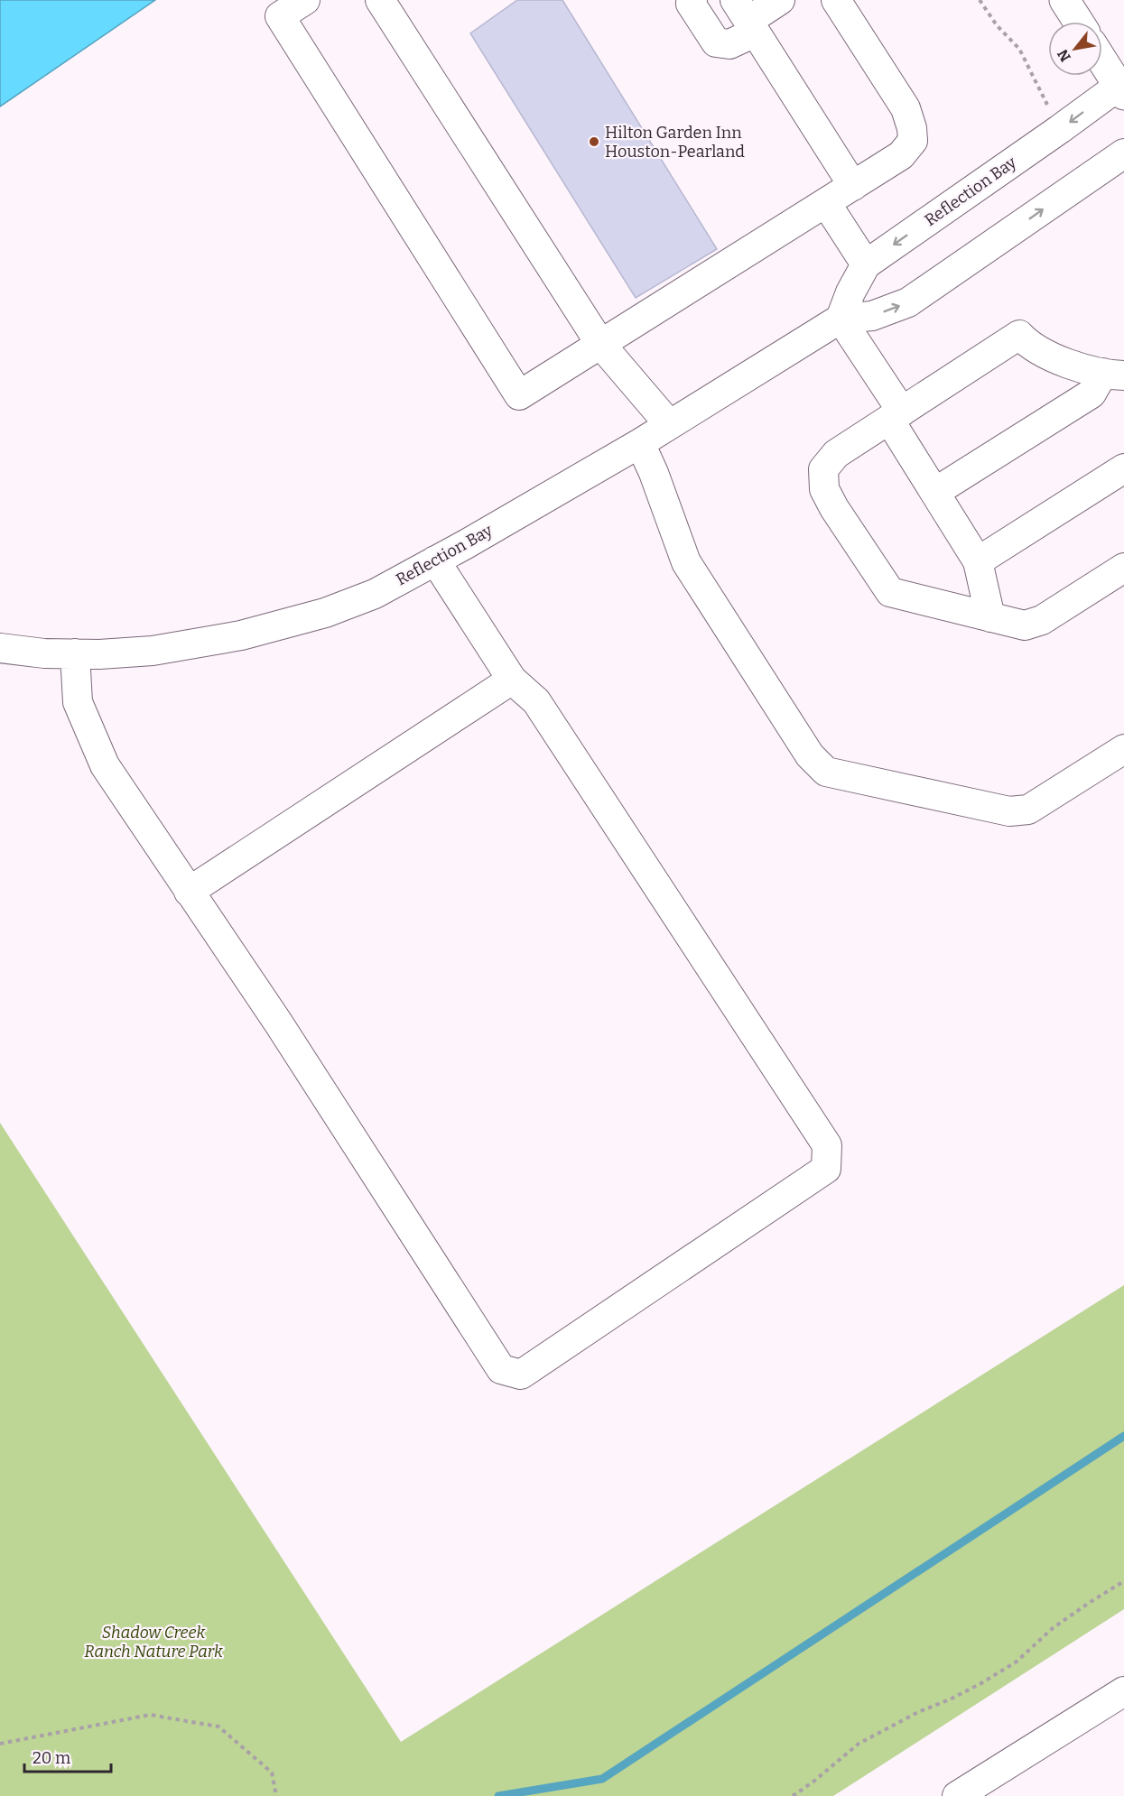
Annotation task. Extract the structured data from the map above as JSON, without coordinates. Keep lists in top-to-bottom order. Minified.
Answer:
{"streets":{"street":["Reflection Bay"]},"parks":["Shadow Creek Ranch Nature Park"],"places":["Hilton Garden Inn Houston-Pearland"],"scale_bar":"20 m","north":"bottom left"}
